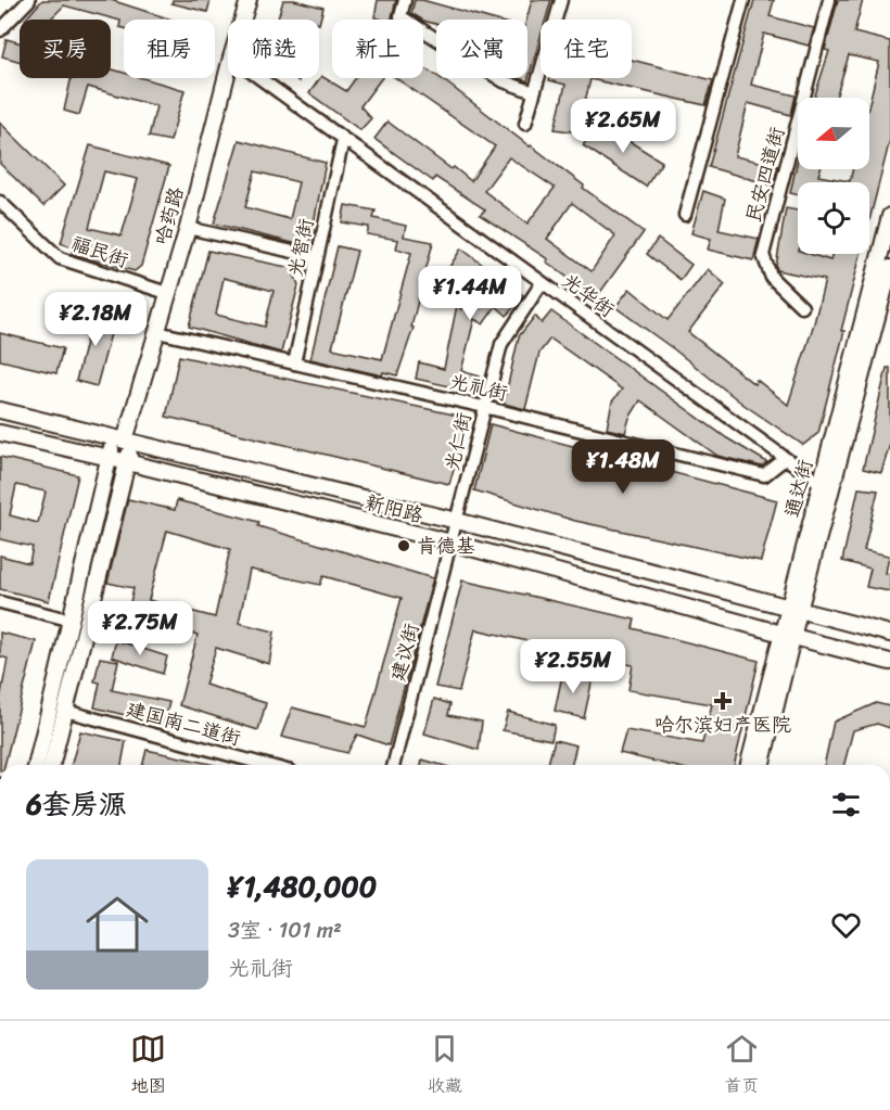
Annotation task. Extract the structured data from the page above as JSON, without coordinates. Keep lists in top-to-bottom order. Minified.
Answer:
{"streets":{"main road":["哈药路","通达街","新阳路"],"street":["民安四道街","光智街","福民街","光华街","光礼街","光仁街","建议街","建国南二道街"]},"crossings":[["哈药路","福民街"],["哈药路","光礼街"],["哈药路","新阳路"],["哈药路","建国南二道街"],["光智街","光华街"],["光智街","光礼街"],["光华街","光礼街"],["光华街","光仁街"],["光华街","通达街"],["光礼街","光仁街"],["光仁街","新阳路"],["光仁街","建议街"],["通达街","新阳路"],["新阳路","建议街"]],"places":{"other":["肯德基"],"health":["哈尔滨妇产医院"]},"north":"left","page":{"chip":["买房","租房","筛选","新上","公寓","住宅"],"price":["¥2.65M","¥1.44M","¥2.18M","¥1.48M","¥2.75M","¥2.55M"],"heading":"6套房源","list":[{"name":"¥1,480,000","note":"3室 · 101 m² · 光礼街"}],"tabs":["地图","收藏","首页"]}}
